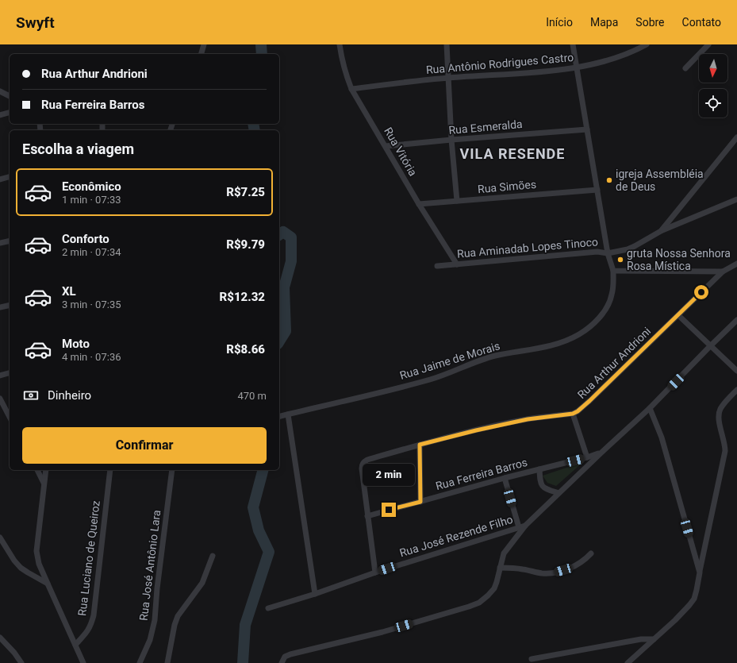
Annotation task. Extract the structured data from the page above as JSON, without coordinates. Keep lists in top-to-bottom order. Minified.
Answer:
{"streets":{"street":["Rua Antônio Rodrigues Castro","Rua Esmeralda","Rua Vitória","Rua Simões","Rua Aminadab Lopes Tinoco","Rua Jaime de Morais","Rua Arthur Andrioni","Rua Ferreira Barros","Rua José Rezende Filho","Rua Luciano de Queiroz","Rua José Antônio Lara"]},"crossings":[["Rua Antônio Rodrigues Castro","Rua Vitória"],["Rua Esmeralda","Rua Vitória"],["Rua Vitória","Rua Simões"],["Rua Vitória","Rua Aminadab Lopes Tinoco"],["Rua Aminadab Lopes Tinoco","Rua Jaime de Morais"],["Rua Arthur Andrioni","Rua Ferreira Barros"]],"districts":["VILA RESENDE"],"places":["igreja Assembléia de Deus","gruta Nossa Senhora Rosa Mística"],"north":"bottom","page":{"header":"Swyft","nav":["Início","Mapa","Sobre","Contato"],"banner":["Rua Arthur Andrioni","Rua Ferreira Barros"],"heading":"Escolha a viagem","list":[{"name":"Econômico","note":"1 min · 07:33","value":"R$7.25"},{"name":"Conforto","note":"2 min · 07:34","value":"R$9.79"},{"name":"XL","note":"3 min · 07:35","value":"R$12.32"},{"name":"Moto","note":"4 min · 07:36","value":"R$8.66"}],"pay":["Dinheiro","470 m"],"buttons":"Confirmar","bubble":"2 min"}}
